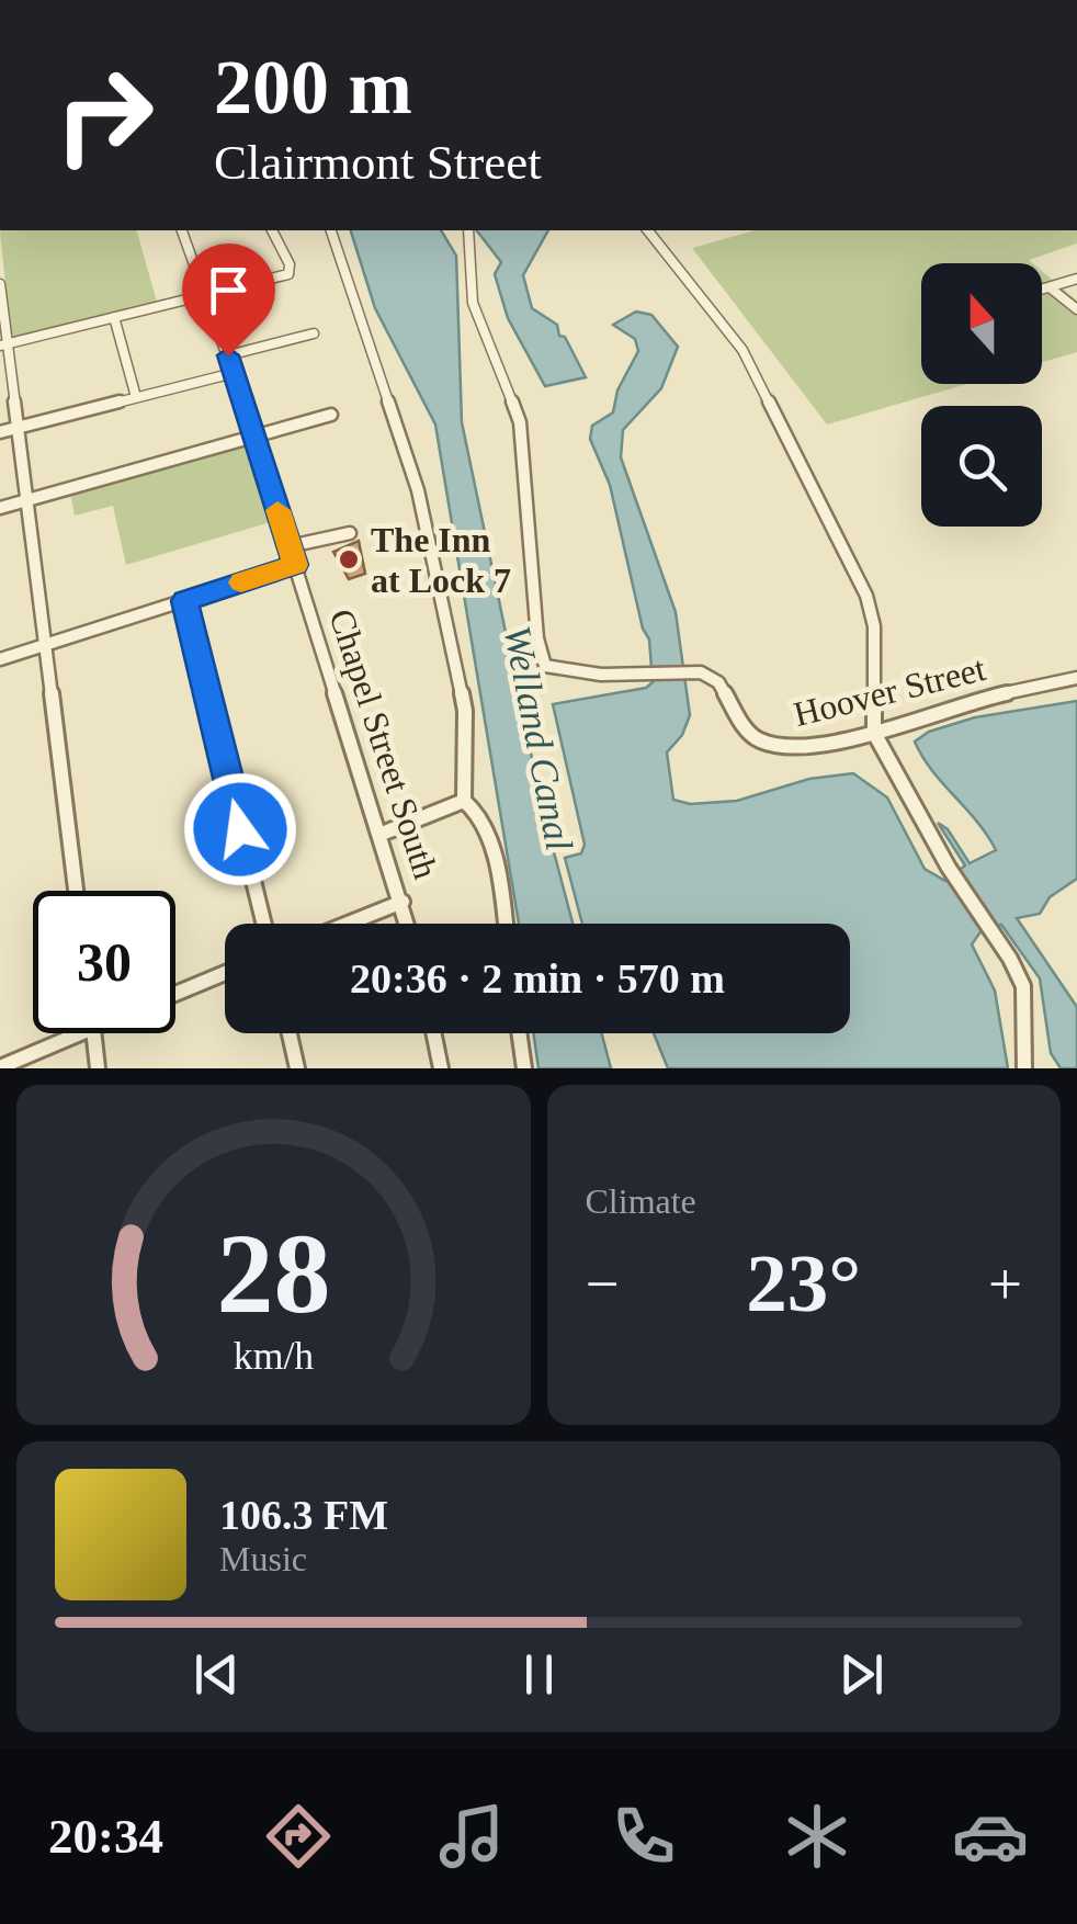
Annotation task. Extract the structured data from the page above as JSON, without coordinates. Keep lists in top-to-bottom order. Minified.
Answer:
{"streets":{"street":["Hoover Street","Chapel Street South"]},"water":["Welland Canal"],"places":["The Inn at Lock 7"],"north":"top","page":{"turn":["200 m","Clairmont Street"],"limit":"30","trip":"20:36 · 2 min · 570 m","tile":"Climate","heat":["−","23°","+"],"song":["106.3 FM","Music"],"tabs":"20:34","gauge":["28","km/h"]}}
